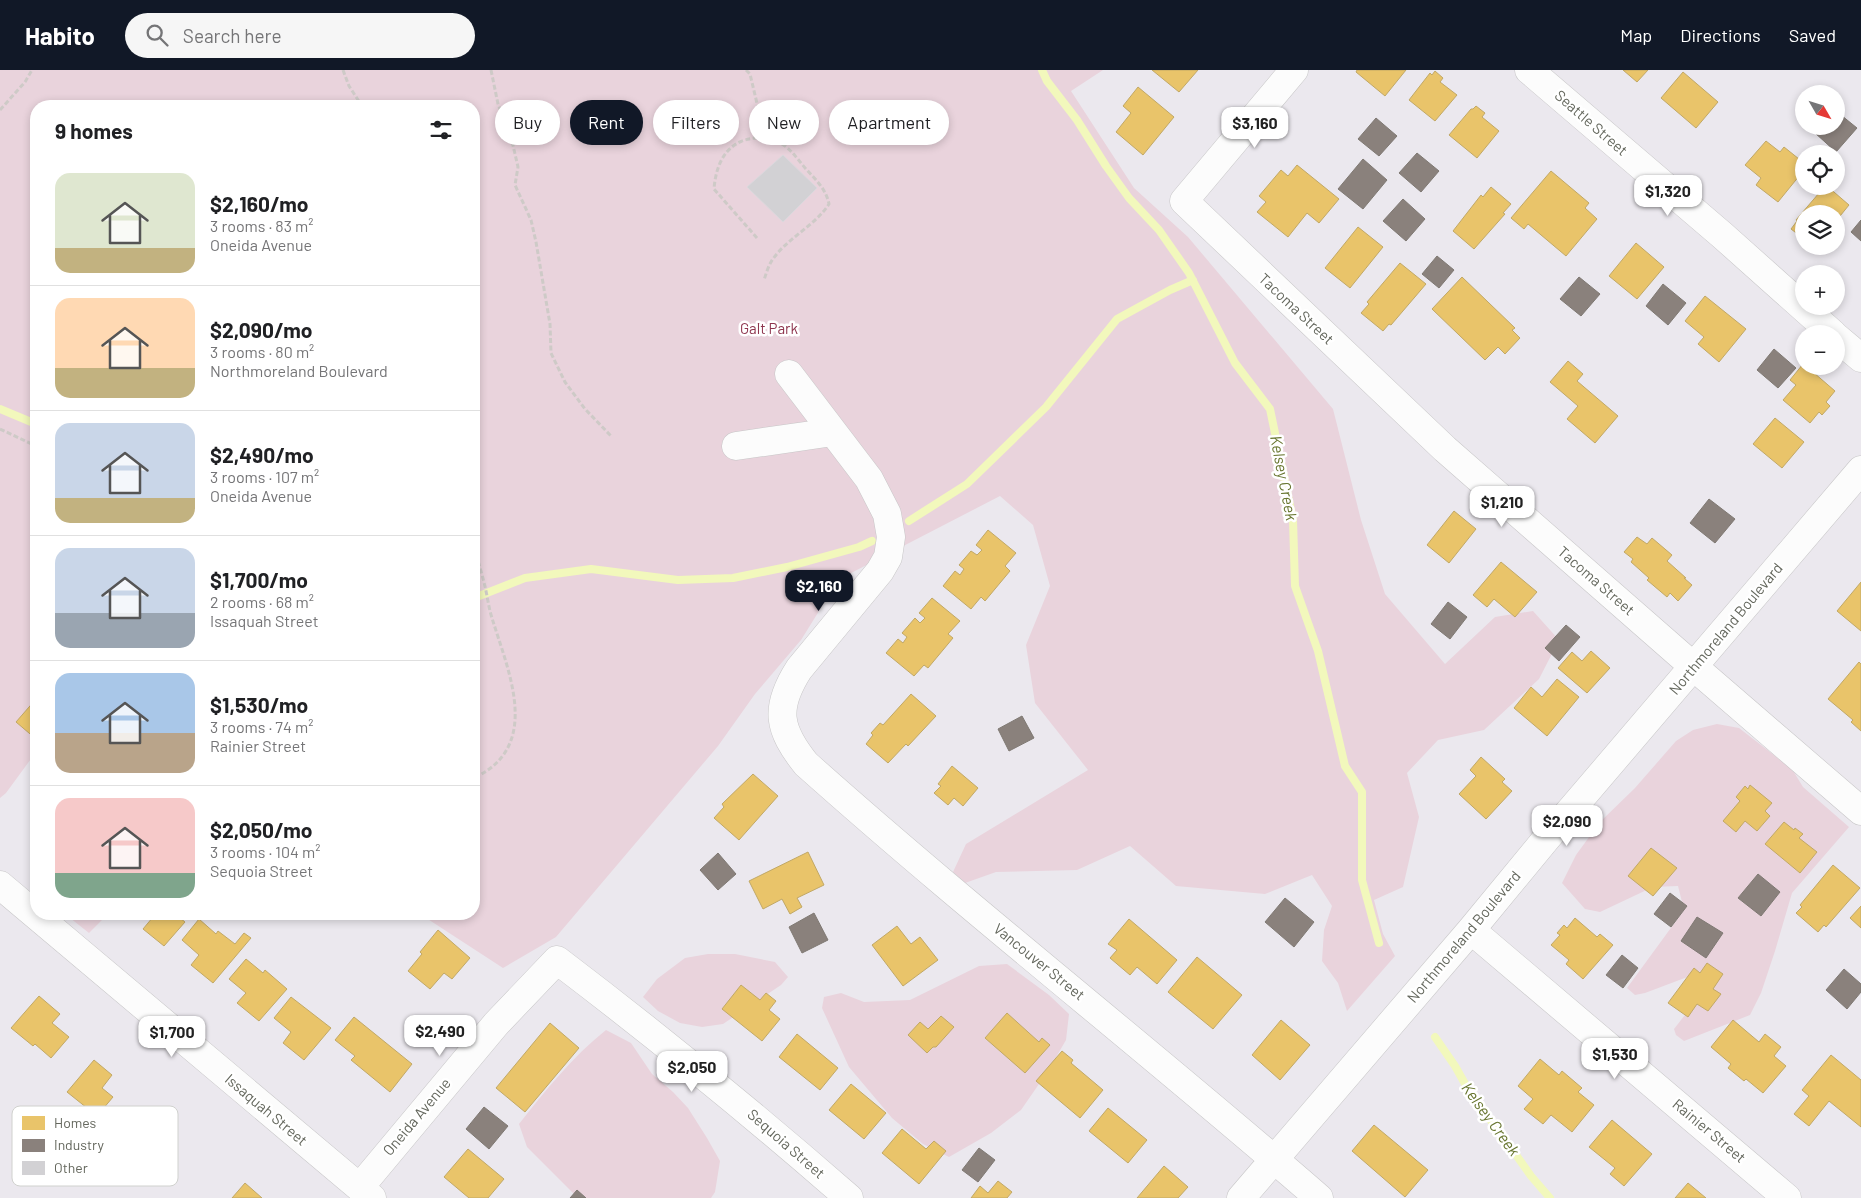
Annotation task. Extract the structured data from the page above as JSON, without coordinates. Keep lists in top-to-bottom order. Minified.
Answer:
{"streets":{"street":["Seattle Street","Tacoma Street","Northmoreland Boulevard","Vancouver Street","Issaquah Street","Oneida Avenue","Rainier Street","Sequoia Street"]},"crossings":[["Tacoma Street","Northmoreland Boulevard"],["Northmoreland Boulevard","Vancouver Street"],["Northmoreland Boulevard","Rainier Street"],["Issaquah Street","Oneida Avenue"],["Oneida Avenue","Sequoia Street"]],"water":["Kelsey Creek"],"parks":["Galt Park"],"legend":["Homes","Industry","Other"],"north":"bottom right","page":{"header":"Habito","search":"Search here","nav":["Map","Directions","Saved"],"map_buttons":["+","−"],"chip":["Buy","Rent","Filters","New","Apartment"],"heading":"9 homes","price":["$3,160","$1,320","$1,210","$2,160","$2,090","$2,490","$1,700","$1,530","$2,050"],"list":[{"name":"$2,160/mo","note":"3 rooms · 83 m² · Oneida Avenue"},{"name":"$2,090/mo","note":"3 rooms · 80 m² · Northmoreland Boulevard"},{"name":"$2,490/mo","note":"3 rooms · 107 m² · Oneida Avenue"},{"name":"$1,700/mo","note":"2 rooms · 68 m² · Issaquah Street"},{"name":"$1,530/mo","note":"3 rooms · 74 m² · Rainier Street"},{"name":"$2,050/mo","note":"3 rooms · 104 m² · Sequoia Street"}]}}
